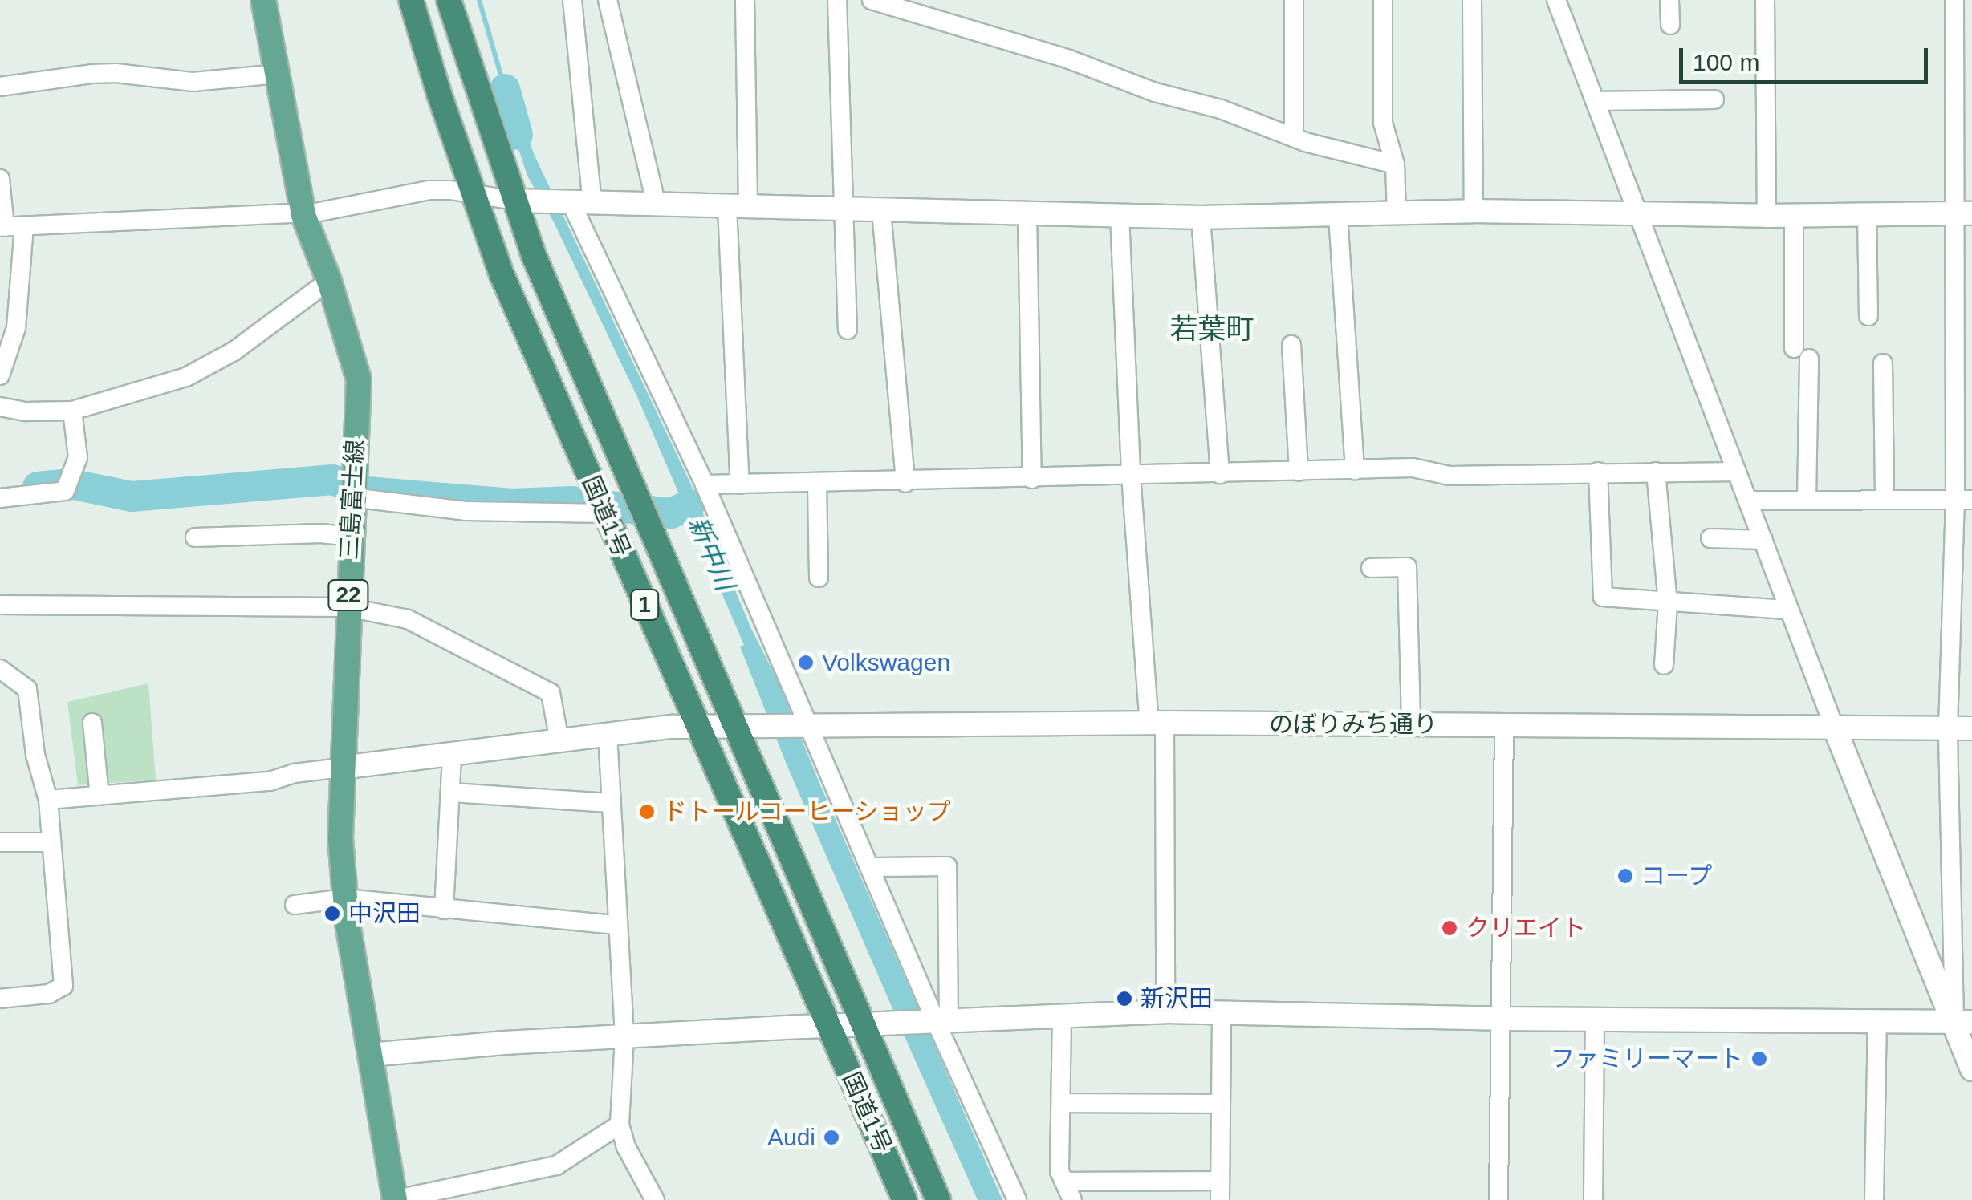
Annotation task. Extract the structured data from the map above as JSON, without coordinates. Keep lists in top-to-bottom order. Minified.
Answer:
{"streets":{"highway":["国道1号","1"],"main road":["三島富士線","22"],"street":["のぼりみち通り"]},"crossings":[["三島富士線","のぼりみち通り"],["国道1号","のぼりみち通り"]],"districts":["若葉町"],"water":["新中川"],"places":["Volkswagen","ドトールコーヒーショップ","コープ","中沢田","クリエイト","新沢田","ファミリーマート","Audi"],"scale_bar":"100 m"}
